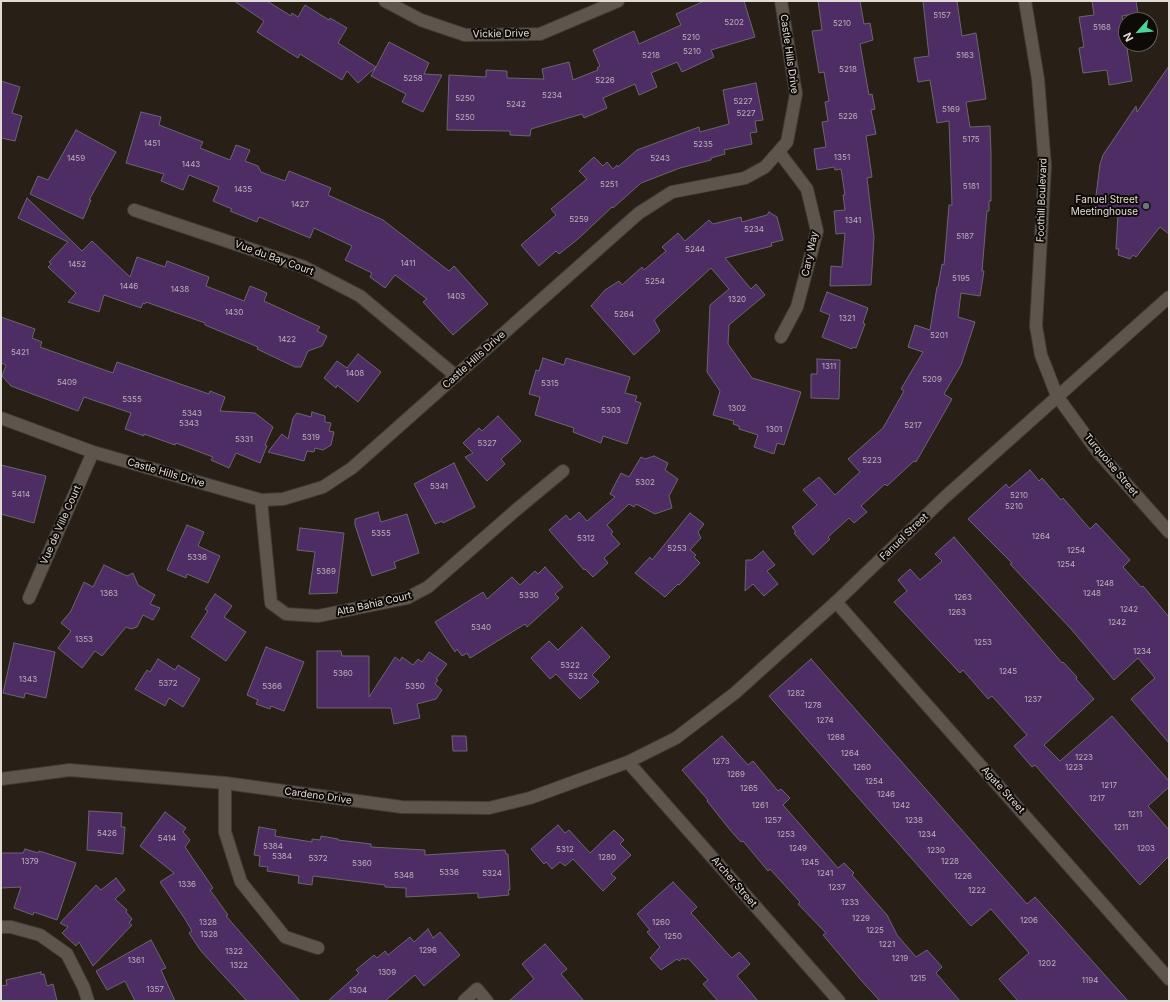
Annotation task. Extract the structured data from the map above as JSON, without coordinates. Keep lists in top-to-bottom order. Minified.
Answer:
{"streets":{"street":["Vickie Drive","Castle Hills Drive","Foothill Boulevard","Cary Way","Vue du Bay Court","Turquoise Street","Vue de Ville Court","Fanuel Street","Alta Bahia Court","Agate Street","Cardeno Drive","Archer Street"]},"crossings":[["Castle Hills Drive","Cary Way"],["Castle Hills Drive","Vue du Bay Court"],["Castle Hills Drive","Vue de Ville Court"],["Castle Hills Drive","Alta Bahia Court"],["Foothill Boulevard","Turquoise Street"],["Foothill Boulevard","Fanuel Street"],["Turquoise Street","Fanuel Street"],["Fanuel Street","Agate Street"],["Fanuel Street","Cardeno Drive"],["Fanuel Street","Archer Street"],["Cardeno Drive","Archer Street"]],"places":["Fanuel Street Meetinghouse"],"house_numbers":["5157","5202","5210","5168","5210","5210","5218","5163","5218","5258","5226","5234","5250","5227","5242","5169","5227","5226","5250","5175","1451","5235","1351","1459","5243","1443","5251","5181","1435","1427","5259","1341","5234","5187","5244","1411","1452","5195","5254","1446","1438","1403","1320","1430","5264","1321","5201","1422","5421","1311","1408","5209","5409","5315","5355","1302","5303","5343","5343","5217","1301","5319","5331","5327","5223","5302","5341","5414","5210","5210","5355","1264","5312","5253","1254","5336","1254","5369","1248","1363","1248","5330","1263","1242","1263","1242","5340","1353","1253","1234","5322","1245","5360","5322","1343","5372","5366","5350","1282","1237","1278","1274","1268","1264","1223","1273","1260","1223","1269","1254","1217","1265","1246","1217","1261","1242","1211","1257","1238","1211","5426","1253","1234","5414","5384","1249","1203","5312","1230","5384","1280","5372","1379","1228","1245","5360","5336","5324","1241","5348","1226","1336","1237","1222","1233","1229","1206","1328","1260","1225","1328","1250","1221","1296","1322","1219","1361","1202","1322","1309","1215","1194","1357","1304"],"north":"bottom left"}
